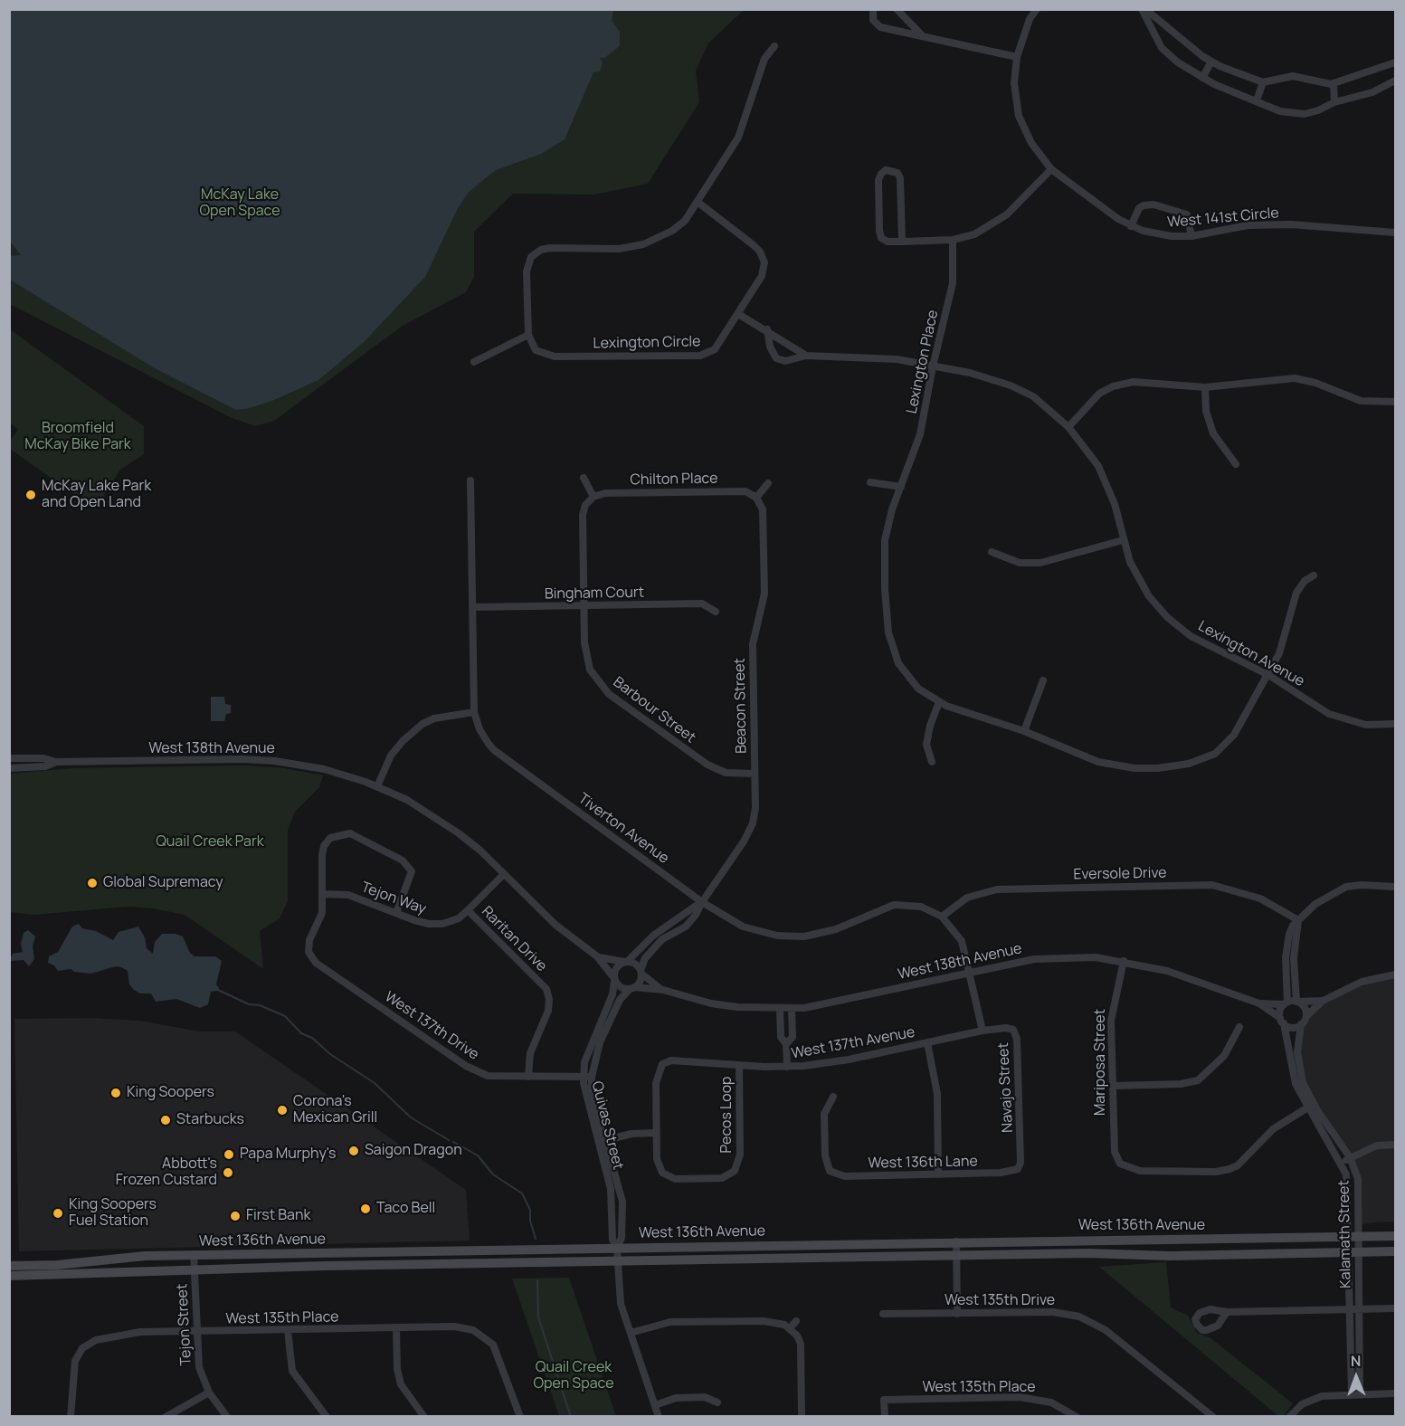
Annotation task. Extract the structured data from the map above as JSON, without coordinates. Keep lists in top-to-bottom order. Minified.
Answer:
{"streets":{"main road":["West 136th Avenue"],"street":["West 141st Circle","Lexington Circle","Lexington Place","Chilton Place","Bingham Court","Lexington Avenue","Beacon Street","Barbour Street","West 138th Avenue","Tiverton Avenue","Eversole Drive","Tejon Way","Raritan Drive","West 137th Drive","West 137th Avenue","Mariposa Street","Navajo Street","Pecos Loop","Quivas Street","West 136th Lane","Kalamath Street","West 135th Drive","West 135th Place","Tejon Street"]},"crossings":[["Lexington Place","Lexington Avenue"],["Chilton Place","Beacon Street"],["Chilton Place","Barbour Street"],["Bingham Court","Barbour Street"],["Bingham Court","Tiverton Avenue"],["Beacon Street","Barbour Street"],["Beacon Street","West 138th Avenue"],["Beacon Street","Tiverton Avenue"],["Beacon Street","Quivas Street"],["West 138th Avenue","Tiverton Avenue"],["West 138th Avenue","Tejon Way"],["West 138th Avenue","Mariposa Street"],["West 138th Avenue","Navajo Street"],["West 138th Avenue","Quivas Street"],["West 138th Avenue","Kalamath Street"],["Tiverton Avenue","Eversole Drive"],["Tiverton Avenue","Navajo Street"],["Tejon Way","Raritan Drive"],["Tejon Way","West 137th Drive"],["Raritan Drive","West 137th Drive"],["West 137th Drive","Quivas Street"],["West 137th Avenue","Navajo Street"],["West 137th Avenue","Pecos Loop"],["Mariposa Street","Kalamath Street"],["Navajo Street","West 136th Lane"],["Quivas Street","West 136th Avenue"],["West 136th Avenue","Kalamath Street"],["West 136th Avenue","Tejon Street"],["West 135th Place","Tejon Street"]],"parks":["McKay Lake Open Space","Broomfield McKay Bike Park","Quail Creek Park","Quail Creek Open Space"],"places":["McKay Lake Park and Open Land","Global Supremacy","King Soopers","Corona's Mexican Grill","Starbucks","Saigon Dragon","Papa Murphy's","Abbott's Frozen Custard","Taco Bell","King Soopers Fuel Station","First Bank"],"north":"top"}
